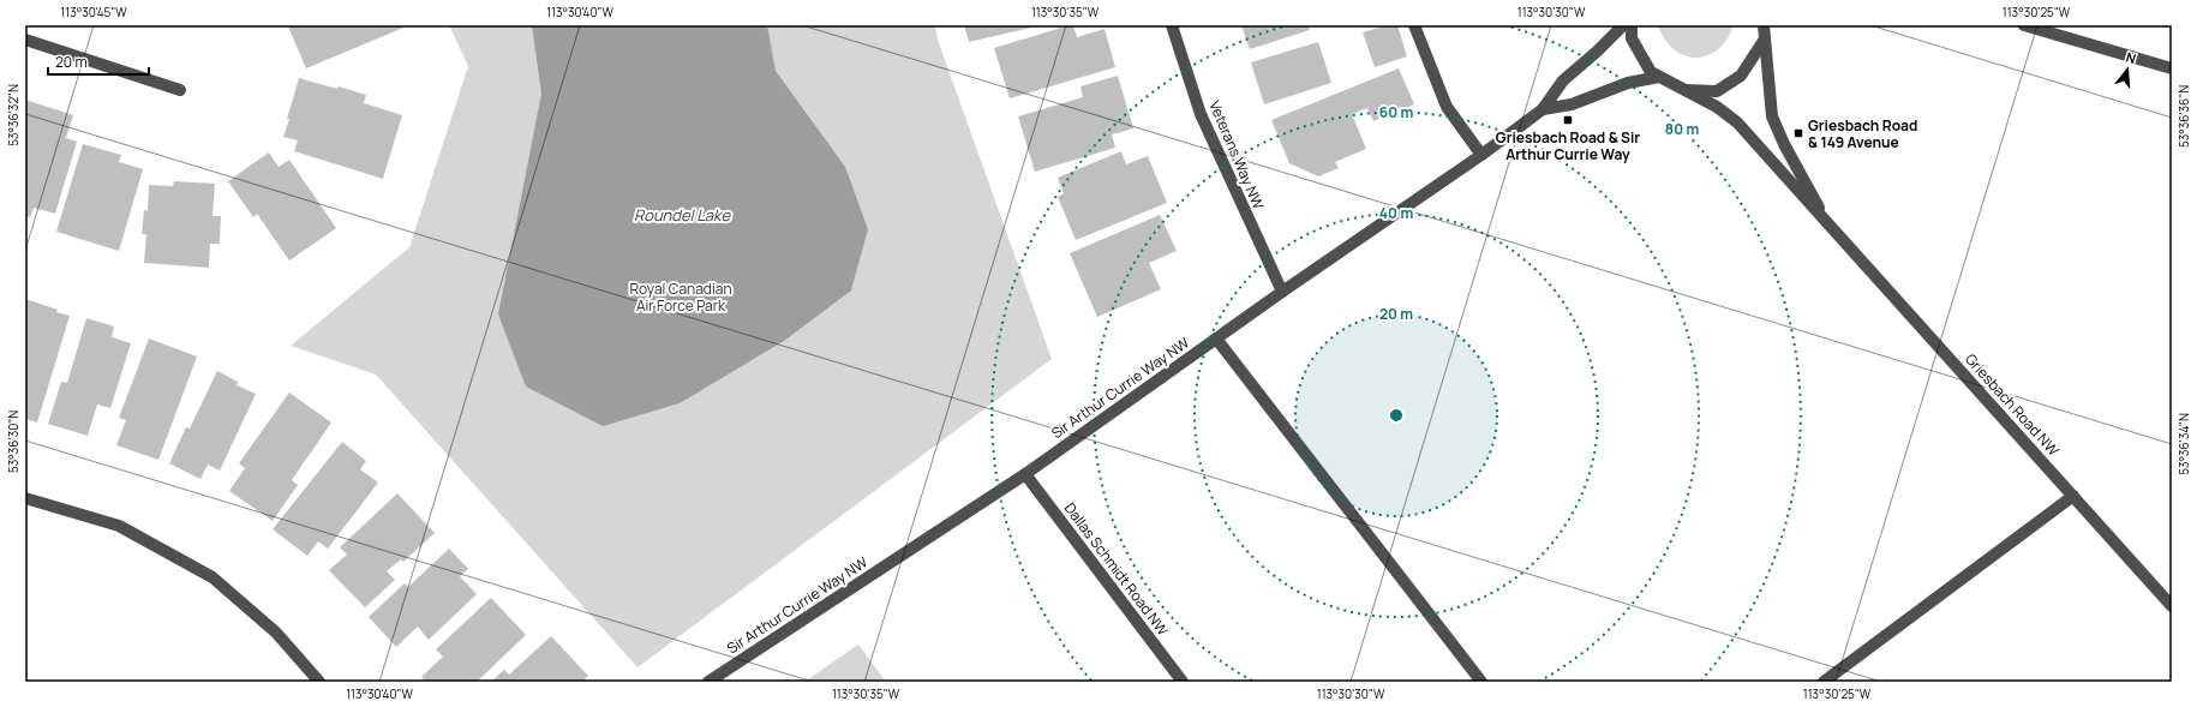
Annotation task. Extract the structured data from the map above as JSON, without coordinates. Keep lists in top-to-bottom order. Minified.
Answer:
{"streets":{"street":["Veterans Way NW","Sir Arthur Currie Way NW","Griesbach Road NW","Dallas Schmidt Road NW"]},"crossings":[["Veterans Way NW","Sir Arthur Currie Way NW"],["Sir Arthur Currie Way NW","Griesbach Road NW"],["Sir Arthur Currie Way NW","Dallas Schmidt Road NW"]],"water":["Roundel Lake"],"parks":["Royal Canadian Air Force Park"],"places":{"transit":["Griesbach Road & Sir Arthur Currie Way","Griesbach Road & 149 Avenue"]},"scale_bar":"20 m","north":"top","coordinates":["113°30'45\"W","113°30'40\"W","113°30'35\"W","113°30'30\"W","113°30'25\"W","53°36'32\"N","53°36'36\"N","53°36'30\"N","53°36'34\"N"],"rings":["60 m","80 m","40 m","20 m"]}
